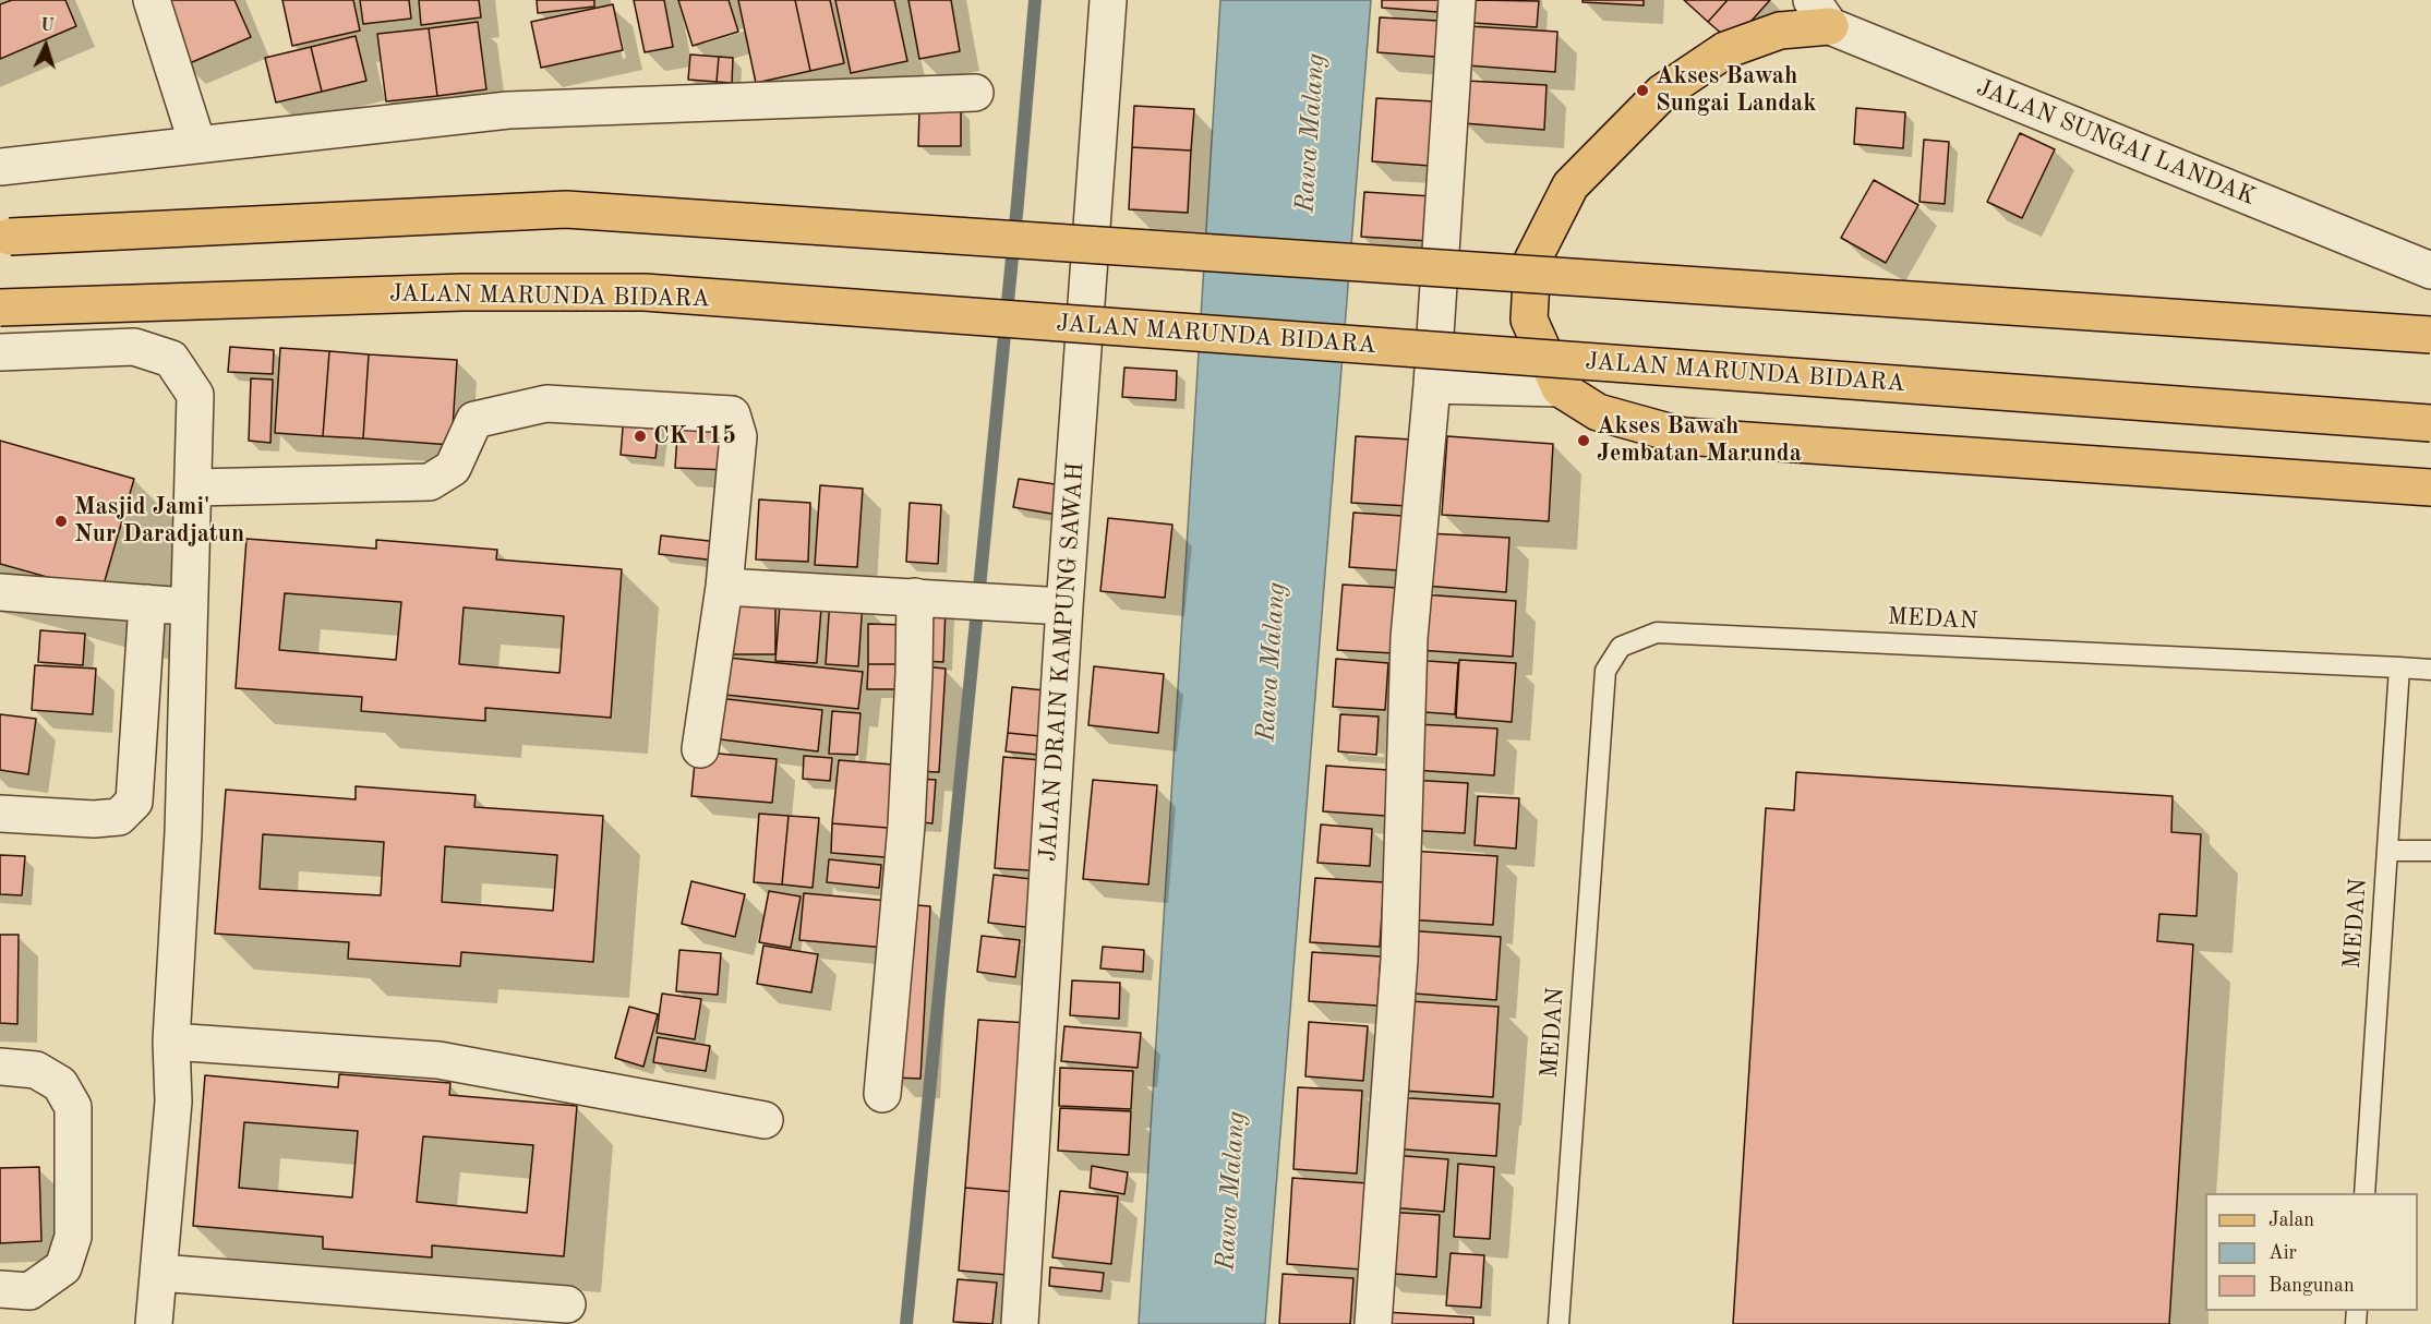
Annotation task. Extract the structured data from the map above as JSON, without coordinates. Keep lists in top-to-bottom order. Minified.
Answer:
{"streets":{"main road":["JALAN MARUNDA BIDARA"],"street":["JALAN SUNGAI LANDAK","JALAN DRAIN KAMPUNG SAWAH"],"lane":["MEDAN"]},"water":["Rawa Malang"],"places":["Akses Bawah Sungai Landak","CK 115","Akses Bawah Jembatan Marunda","Masjid Jami' Nur Daradjatun"],"legend":["Jalan","Air","Bangunan"],"north":"top"}
